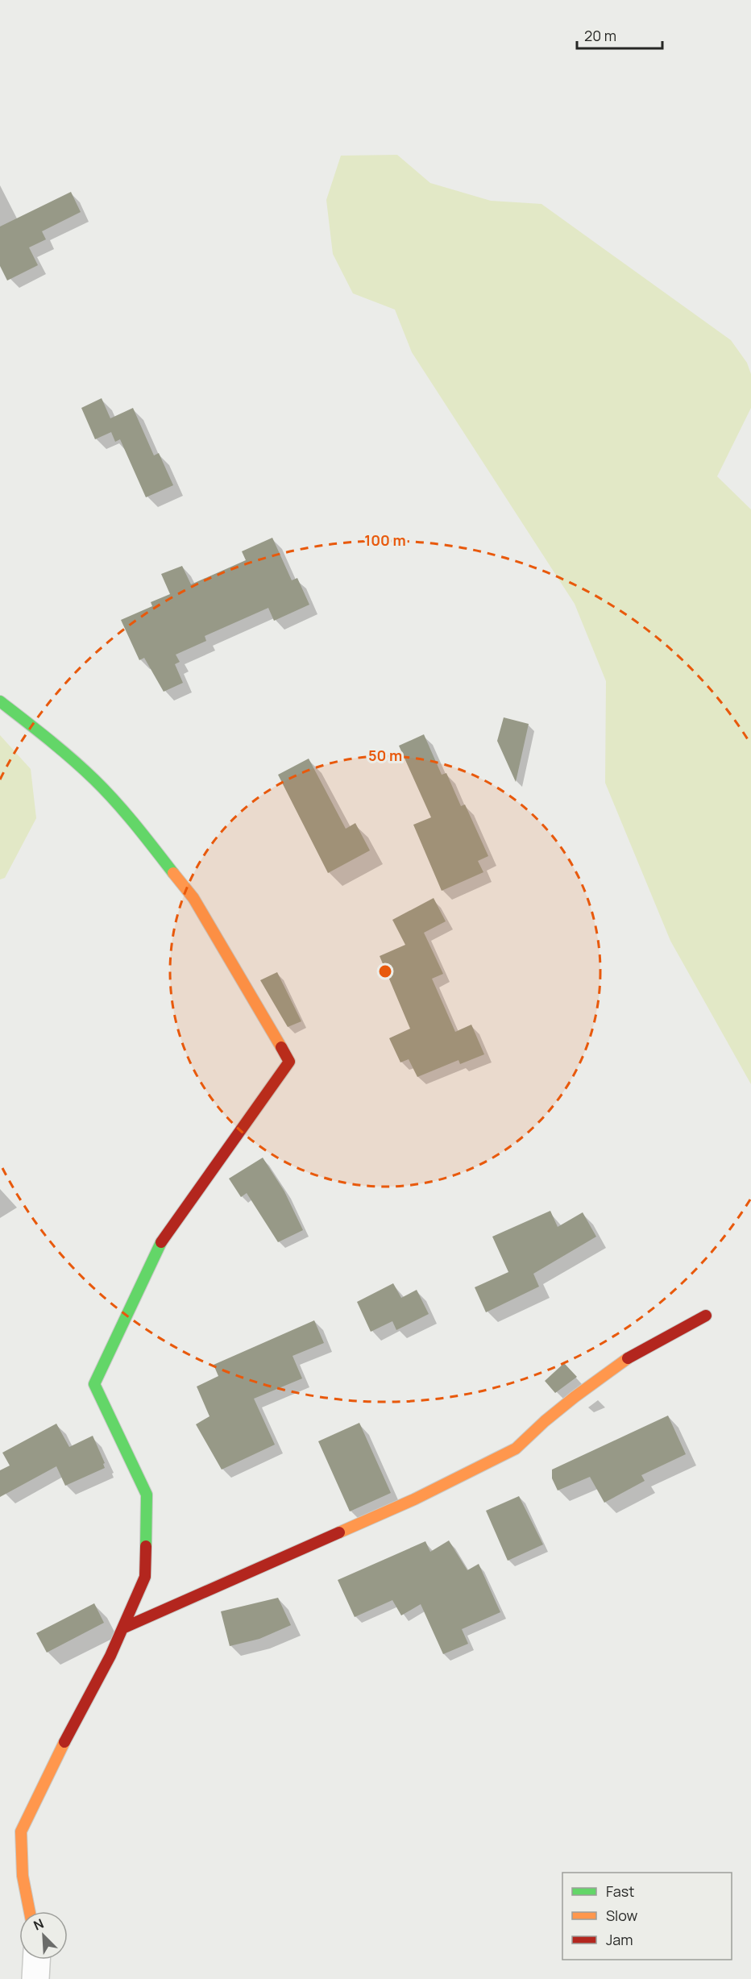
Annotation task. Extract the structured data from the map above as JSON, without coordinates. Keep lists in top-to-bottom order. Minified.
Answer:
{"legend":["Fast","Slow","Jam"],"scale_bar":"20 m","north":"top left","rings":["100 m","50 m"]}
